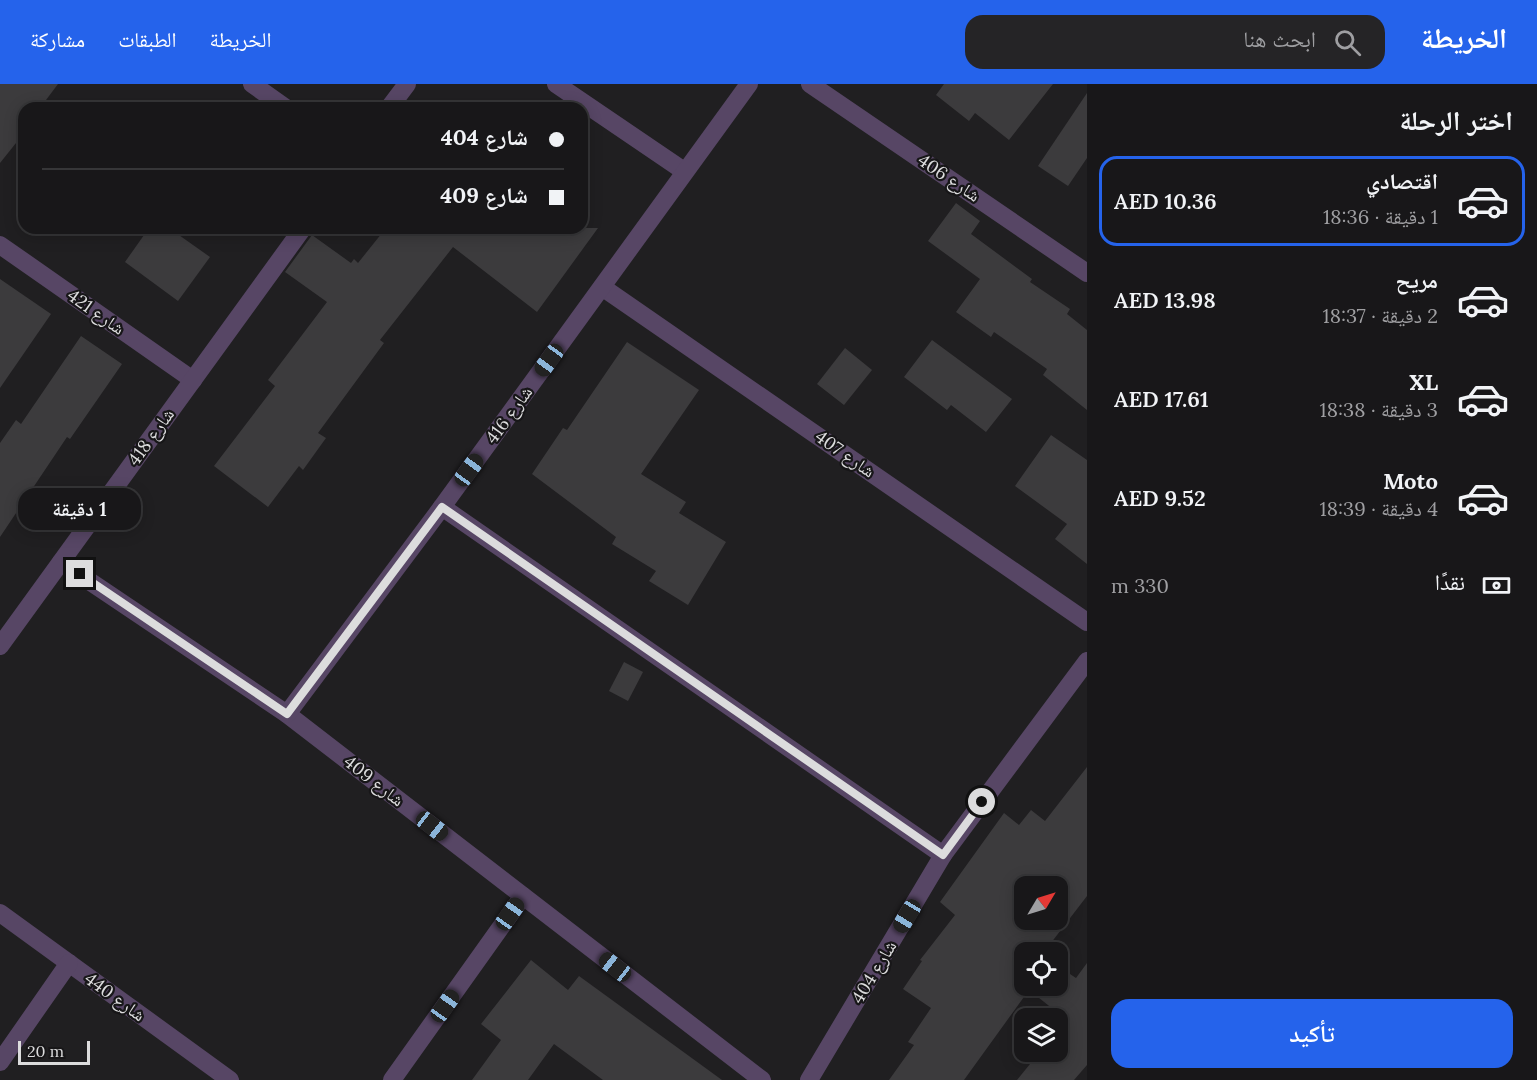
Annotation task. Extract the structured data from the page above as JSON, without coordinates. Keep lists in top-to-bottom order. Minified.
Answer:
{"streets":{"street":["شارع 406","شارع 421","شارع 416","شارع 418","شارع 407","شارع 409","شارع 404","شارع 440"]},"crossings":[["شارع 421","شارع 418"],["شارع 416","شارع 407"],["شارع 416","شارع 409"],["شارع 418","شارع 409"]],"scale_bar":"20 m","north":"top right","page":{"header":"الخريطة","search":"ابحث هنا","nav":["الخريطة","الطبقات","مشاركة"],"heading":"اختر الرحلة","banner":["شارع 404","شارع 409"],"list":[{"name":"اقتصادي","note":"1 دقيقة · 18:36","value":"AED 10.36"},{"name":"مريح","note":"2 دقيقة · 18:37","value":"AED 13.98"},{"name":"XL","note":"3 دقيقة · 18:38","value":"AED 17.61"},{"name":"Moto","note":"4 دقيقة · 18:39","value":"AED 9.52"}],"bubble":"1 دقيقة","pay":["نقدًا","330 m"],"buttons":"تأكيد","scale":"20 m"}}
